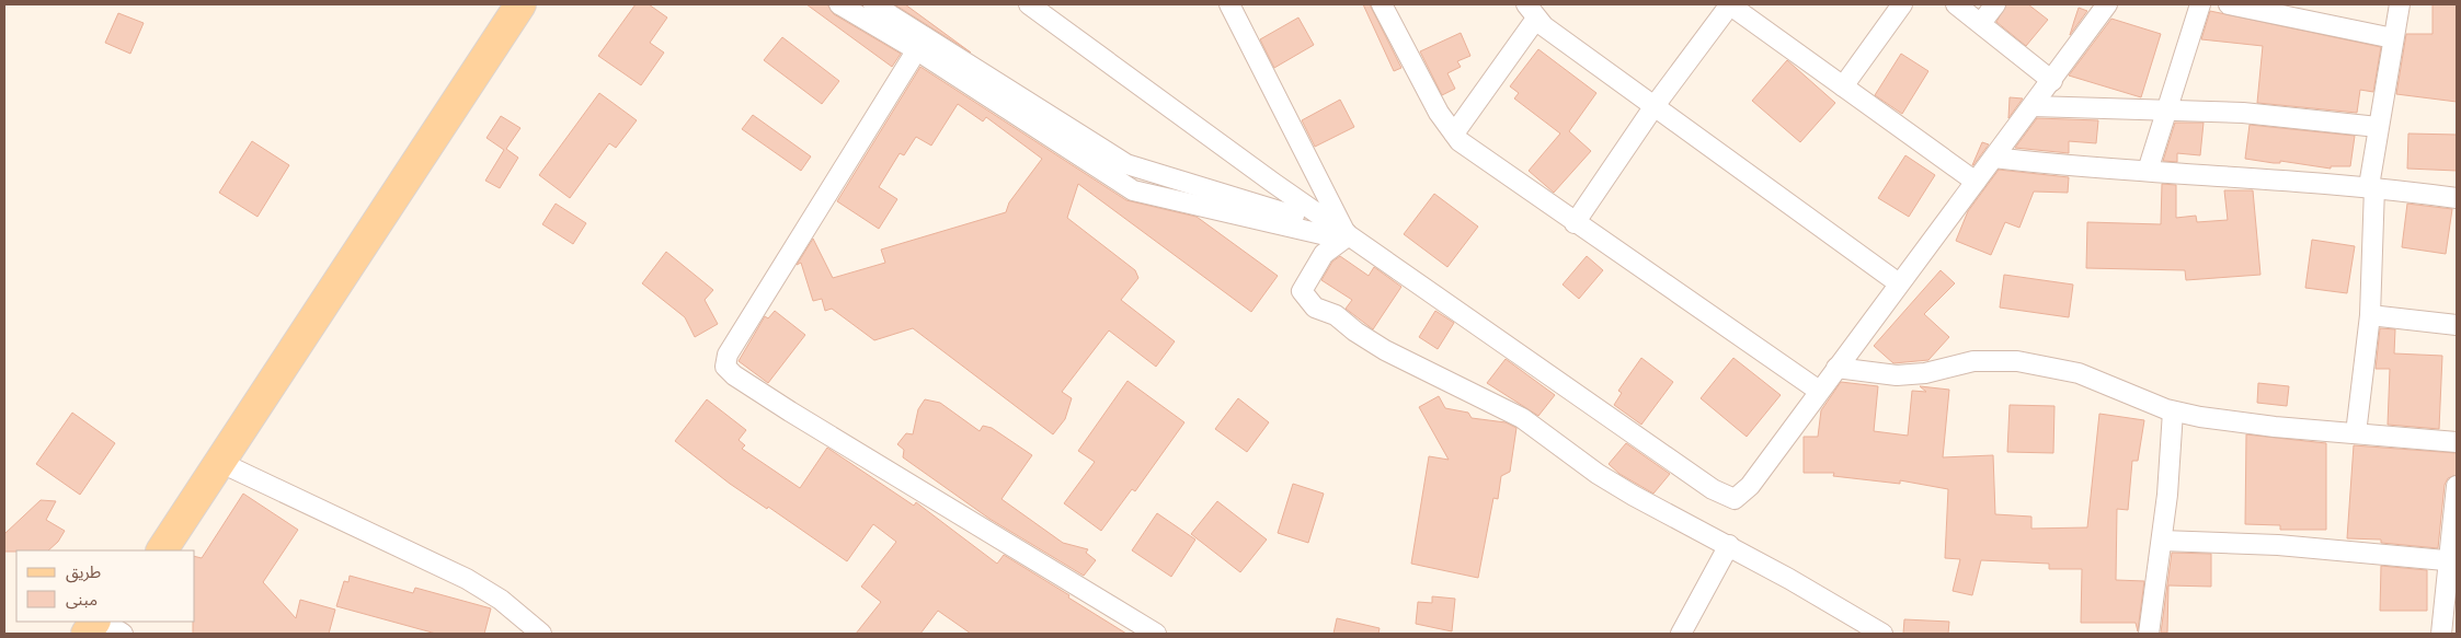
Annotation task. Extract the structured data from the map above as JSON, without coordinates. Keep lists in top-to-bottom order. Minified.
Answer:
{"legend":["طريق","مبنى"]}
